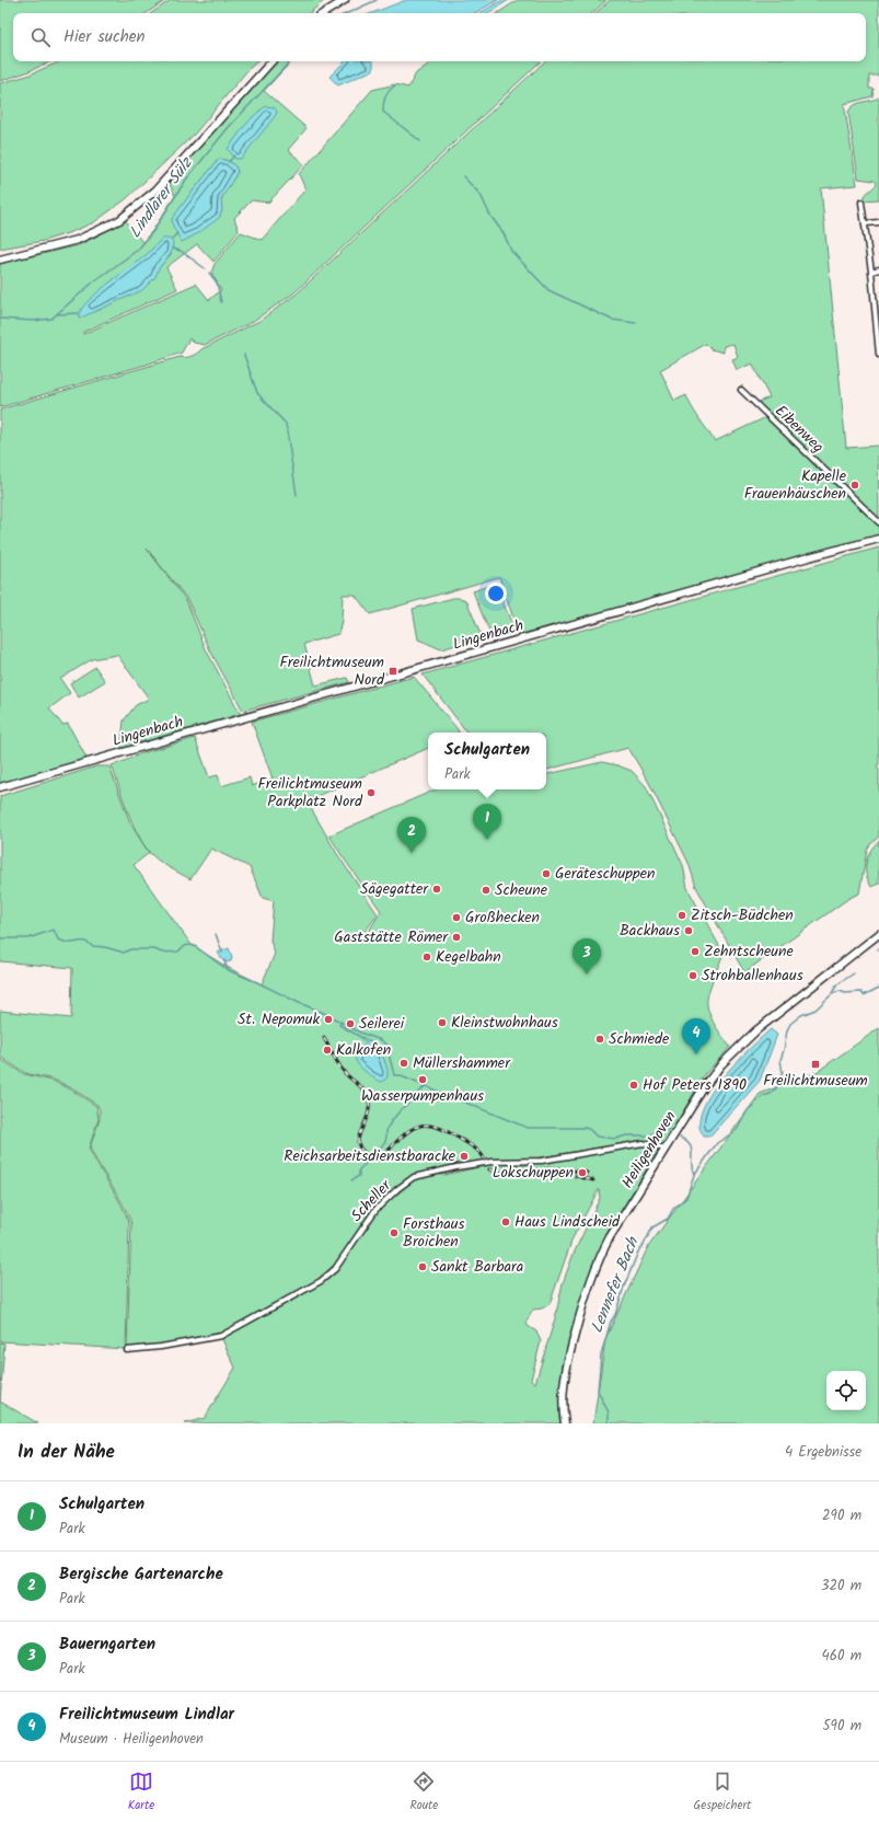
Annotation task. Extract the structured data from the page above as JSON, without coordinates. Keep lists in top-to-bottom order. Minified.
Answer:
{"streets":{"main road":["Lingenbach","Heiligenhoven"],"street":["Eibenweg","Scheller"]},"crossings":[["Heiligenhoven","Scheller"]],"water":["Lindlarer Sülz","Lennefer Bach"],"places":{"other":["Kapelle Frauenhäuschen","Freilichtmuseum Parkplatz Nord","Geräteschuppen","Sägegatter","Scheune","Zitsch-Büdchen","Großhecken","Backhaus","Gaststätte Römer","Zehntscheune","Kegelbahn","Strohballenhaus","St. Nepomuk","Kleinstwohnhaus","Seilerei","Schmiede","Kalkofen","Müllershammer","Wasserpumpenhaus","Hof Peters 1890","Reichsarbeitsdienstbaracke","Lokschuppen","Haus Lindscheid","Forsthaus Broichen","Sankt Barbara"],"transit":["Freilichtmuseum Nord","Freilichtmuseum"]},"page":{"search":"Hier suchen","popup":["Schulgarten","Park"],"pins":["1","2","3","4"],"heading":["In der Nähe","4 Ergebnisse"],"list":[{"mark":"1","name":"Schulgarten","note":"Park","value":"290 m"},{"mark":"2","name":"Bergische Gartenarche","note":"Park","value":"320 m"},{"mark":"3","name":"Bauerngarten","note":"Park","value":"460 m"},{"mark":"4","name":"Freilichtmuseum Lindlar","note":"Museum · Heiligenhoven","value":"590 m"}],"nav":["Karte","Route","Gespeichert"]}}
